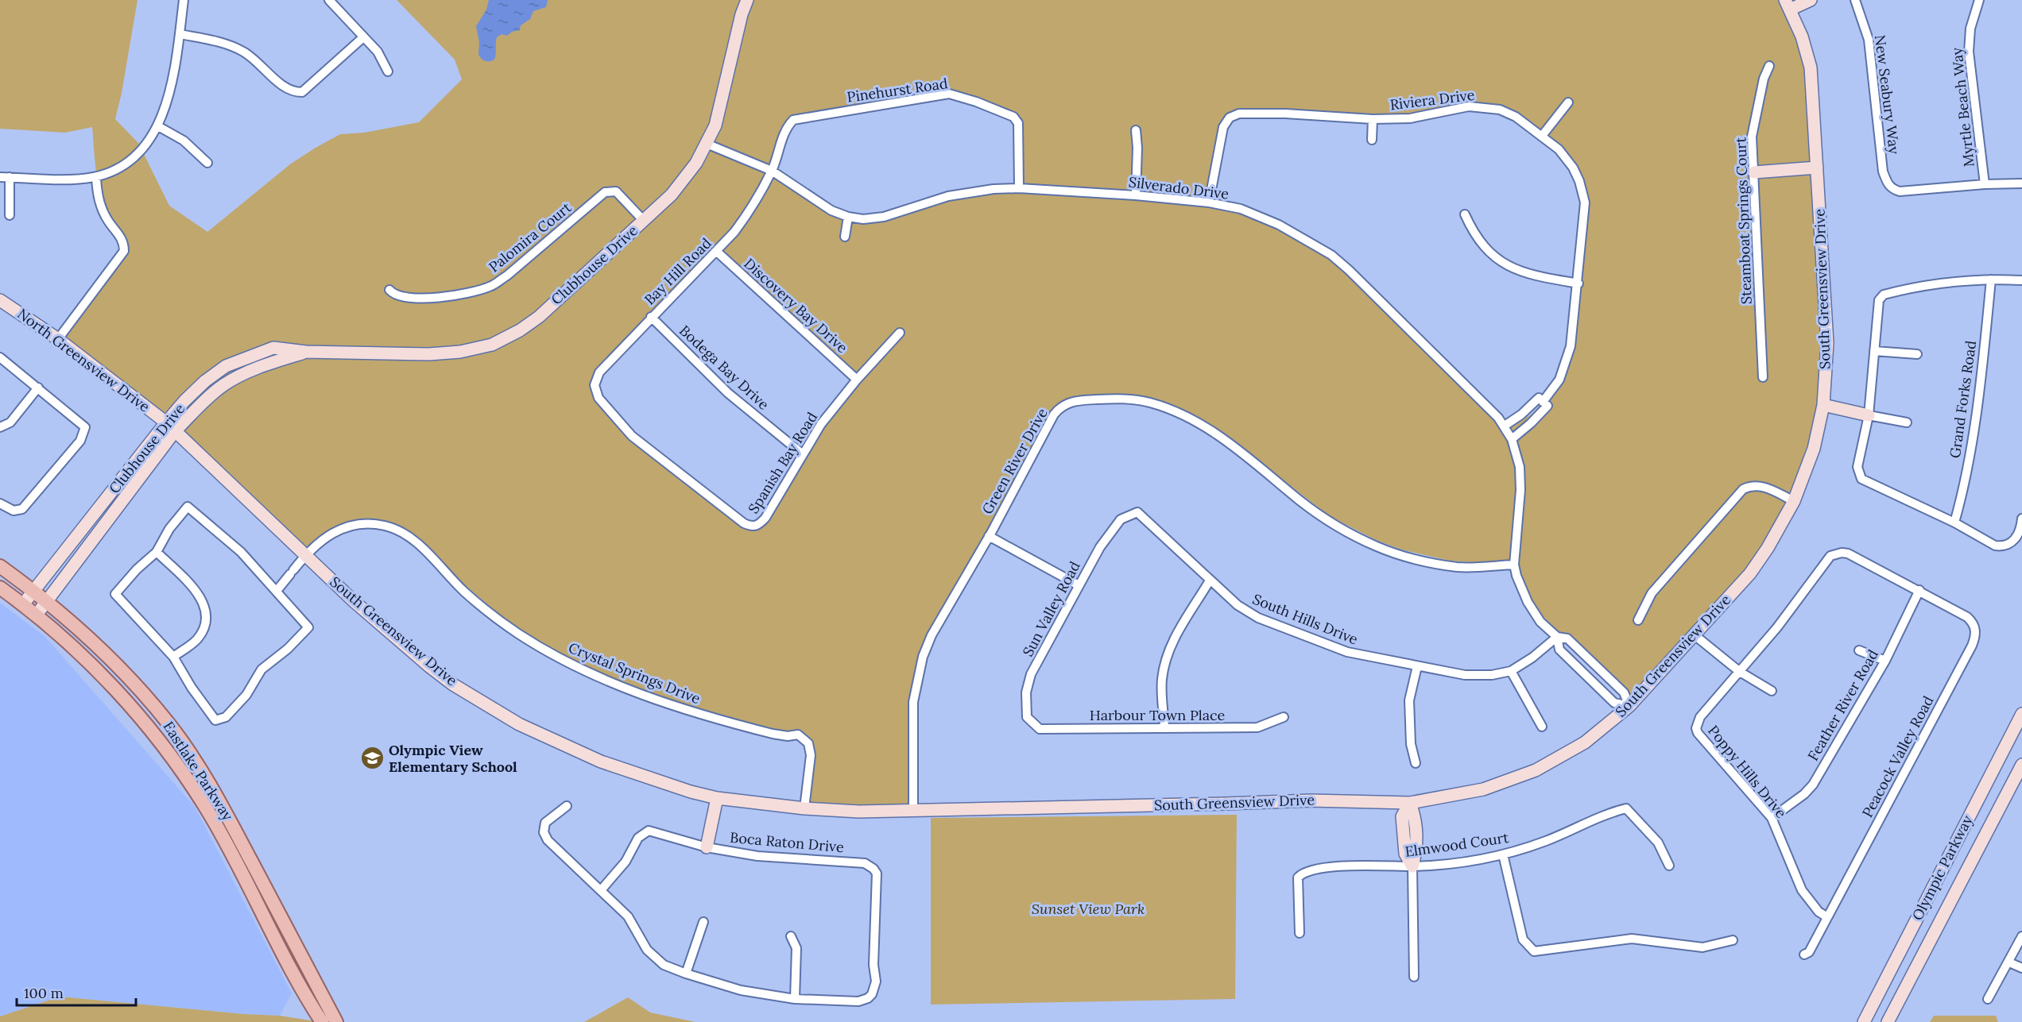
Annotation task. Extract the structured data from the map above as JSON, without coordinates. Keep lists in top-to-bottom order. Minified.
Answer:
{"streets":{"main road":["Eastlake Parkway"],"street":["Pinehurst Road","New Seabury Way","Riviera Drive","Myrtle Beach Way","Silverado Drive","Steamboat Springs Court","Palomira Court","Clubhouse Drive","Bay Hill Road","South Greensview Drive","Discovery Bay Drive","North Greensview Drive","Bodega Bay Drive","Grand Forks Road","Green River Drive","Spanish Bay Road","Sun Valley Road","South Hills Drive","Crystal Springs Drive","Feather River Road","Harbour Town Place","Peacock Valley Road","Poppy Hills Drive","Boca Raton Drive","Elmwood Court","Olympic Parkway"]},"crossings":[["Pinehurst Road","Silverado Drive"],["Pinehurst Road","Bay Hill Road"],["New Seabury Way","Myrtle Beach Way"],["Riviera Drive","Silverado Drive"],["Silverado Drive","Clubhouse Drive"],["Silverado Drive","Bay Hill Road"],["Silverado Drive","South Greensview Drive"],["Silverado Drive","Green River Drive"],["Silverado Drive","South Hills Drive"],["Palomira Court","Clubhouse Drive"],["Clubhouse Drive","South Greensview Drive"],["Clubhouse Drive","North Greensview Drive"],["Clubhouse Drive","Eastlake Parkway"],["Bay Hill Road","Discovery Bay Drive"],["Bay Hill Road","Bodega Bay Drive"],["Bay Hill Road","Spanish Bay Road"],["South Greensview Drive","North Greensview Drive"],["South Greensview Drive","Green River Drive"],["South Greensview Drive","Crystal Springs Drive"],["Discovery Bay Drive","Spanish Bay Road"],["Bodega Bay Drive","Spanish Bay Road"],["Sun Valley Road","South Hills Drive"],["Sun Valley Road","Harbour Town Place"],["Feather River Road","Peacock Valley Road"],["Feather River Road","Poppy Hills Drive"],["Peacock Valley Road","Poppy Hills Drive"]],"parks":["Sunset View Park"],"places":{"school or university":["Olympic View Elementary School"]},"scale_bar":"100 m"}
